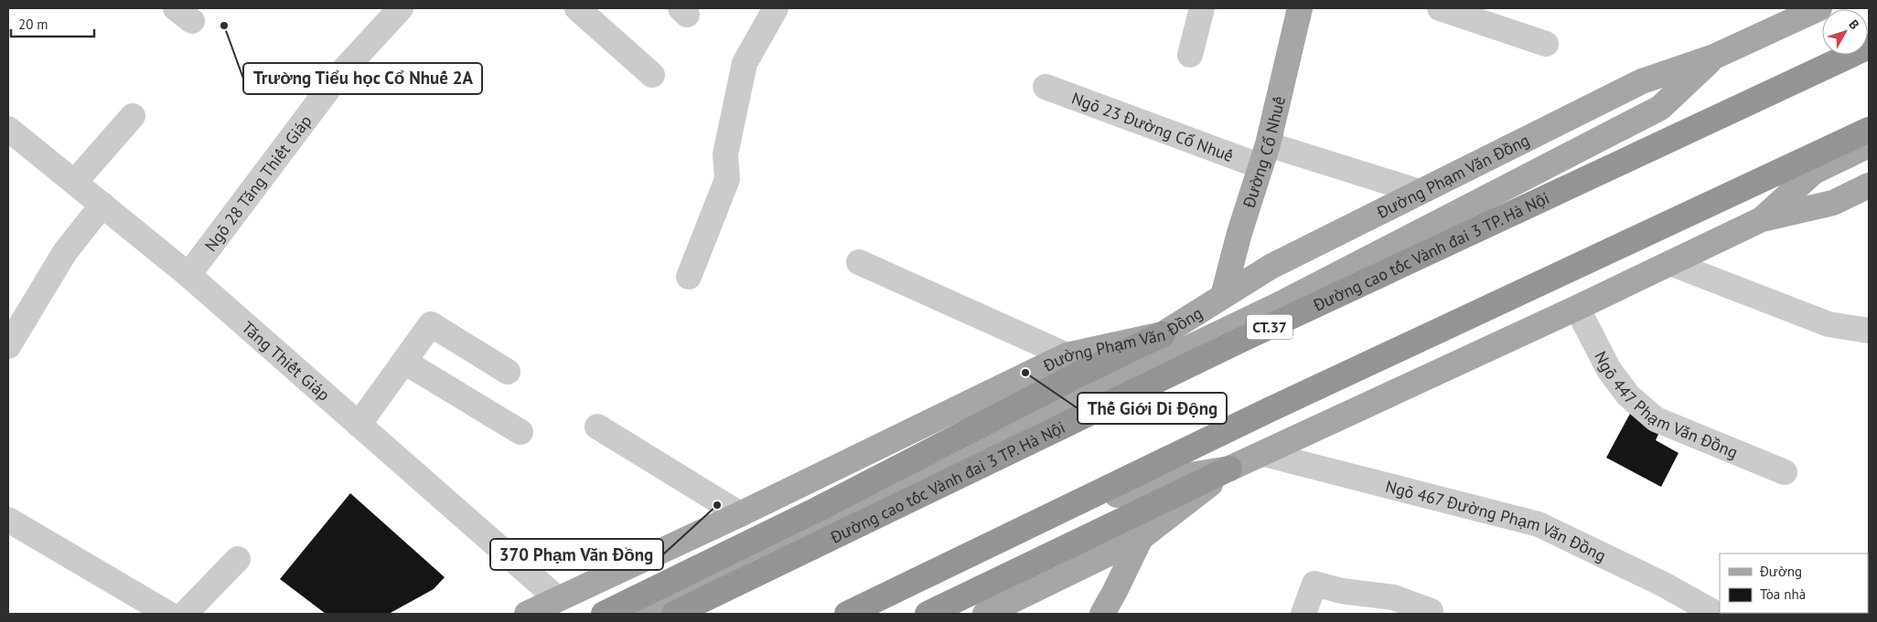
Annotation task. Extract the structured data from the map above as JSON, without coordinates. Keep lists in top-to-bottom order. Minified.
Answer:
{"streets":{"highway":["Đường cao tốc Vành đai 3 TP. Hà Nội","CT.37"],"main road":["Đường Cổ Nhuế","Đường Phạm Văn Đồng"],"street":["Ngõ 23 Đường Cổ Nhuế","Ngõ 28 Tăng Thiết Giáp","Tăng Thiết Giáp","Ngõ 447 Phạm Văn Đồng","Ngõ 467 Đường Phạm Văn Đồng"]},"crossings":[["Ngõ 23 Đường Cổ Nhuế","Đường Cổ Nhuế"],["Ngõ 23 Đường Cổ Nhuế","Đường Phạm Văn Đồng"],["Đường Cổ Nhuế","Đường Phạm Văn Đồng"],["Đường Phạm Văn Đồng","Tăng Thiết Giáp"],["Ngõ 28 Tăng Thiết Giáp","Tăng Thiết Giáp"]],"places":["Trường Tiểu học Cổ Nhuế 2A","Thế Giới Di Động","370 Phạm Văn Đồng"],"legend":["Đường","Tòa nhà"],"scale_bar":"20 m","north":"top right"}
